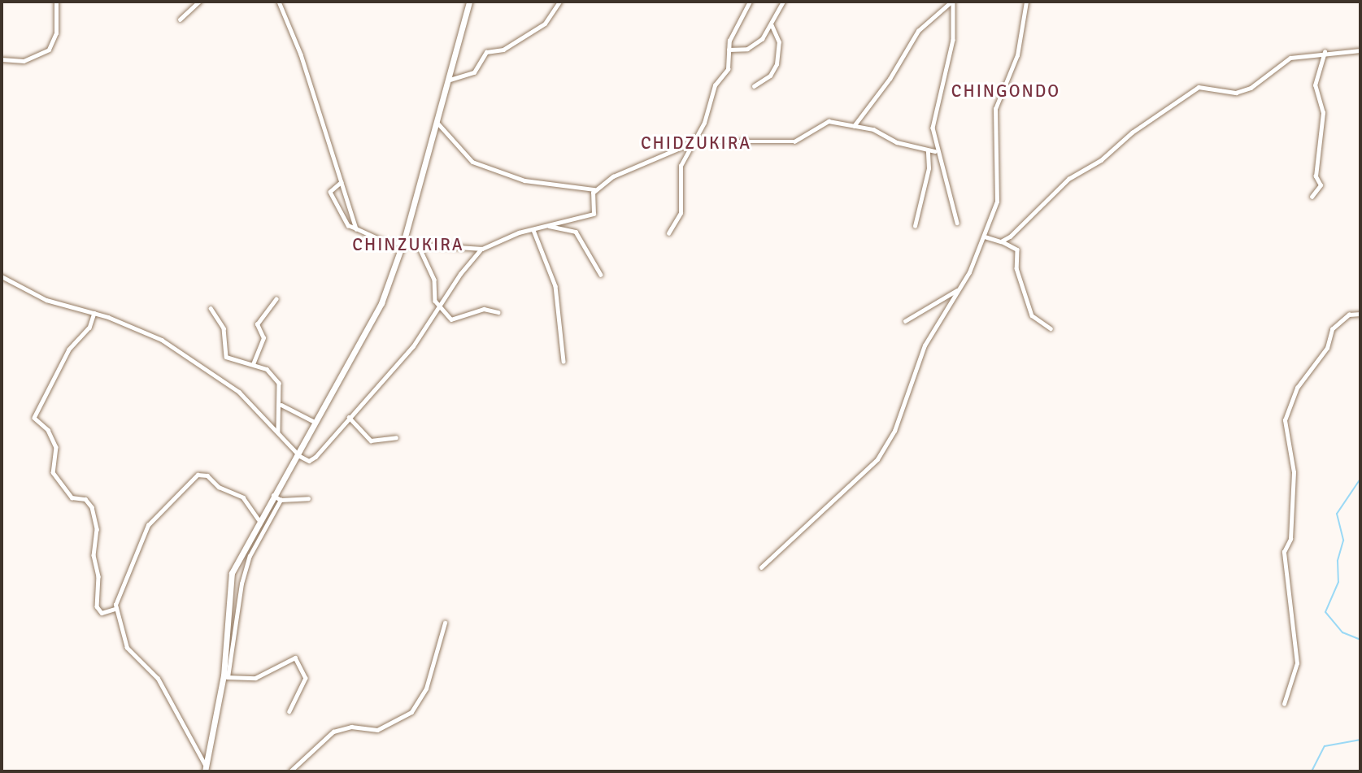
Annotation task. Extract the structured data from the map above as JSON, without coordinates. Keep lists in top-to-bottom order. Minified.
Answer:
{"districts":["CHINGONDO","CHIDZUKIRA","CHINZUKIRA"]}
